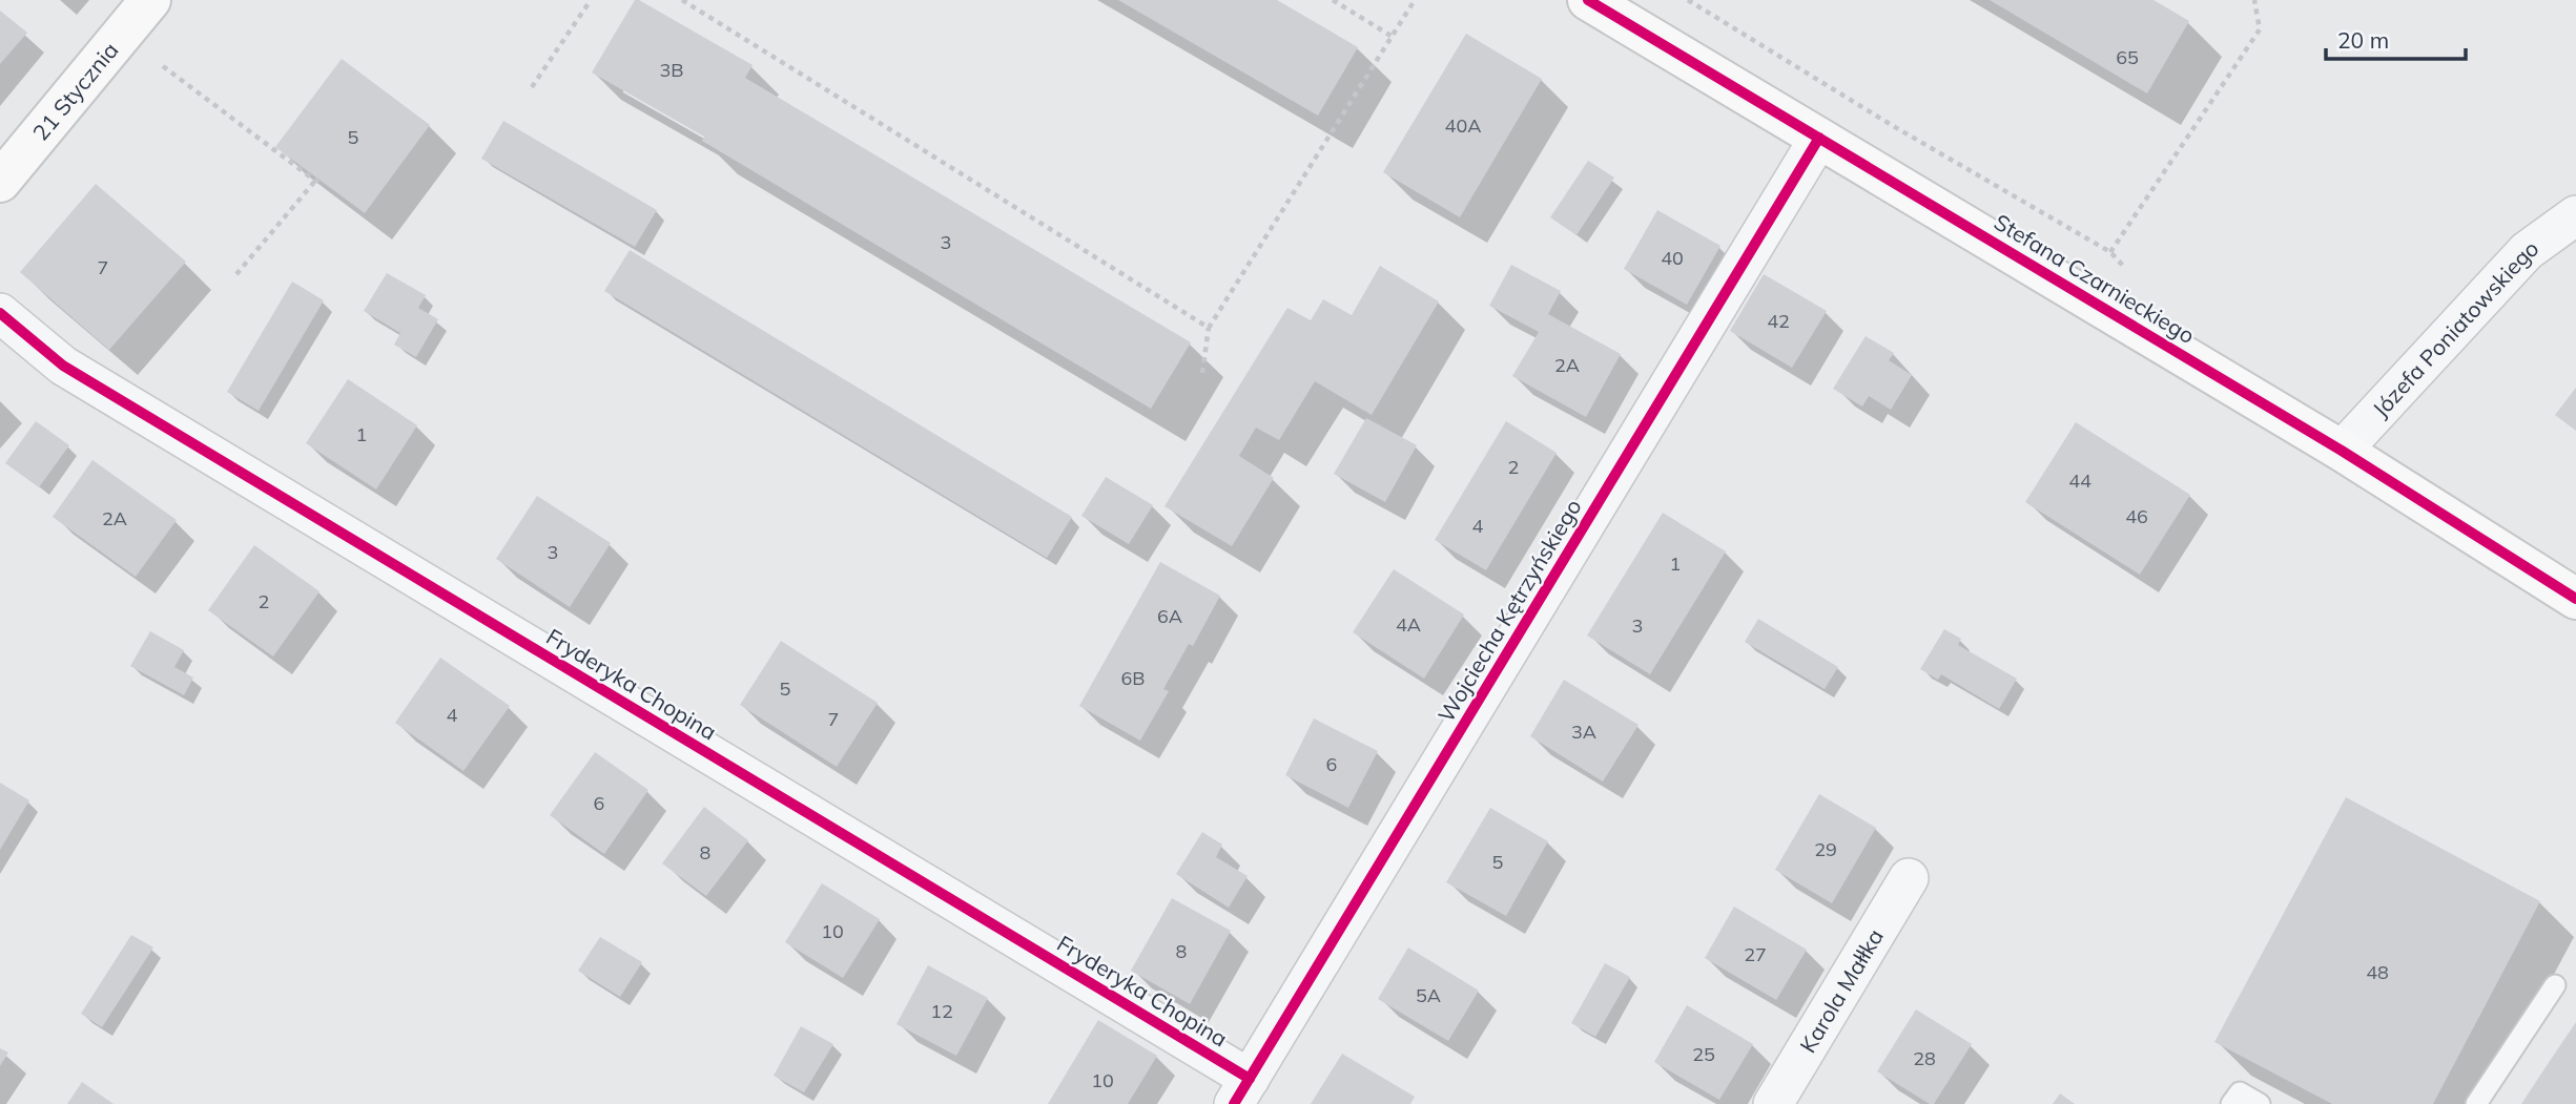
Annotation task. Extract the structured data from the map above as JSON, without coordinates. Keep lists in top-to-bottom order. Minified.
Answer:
{"streets":{"street":["21 Stycznia","Stefana Czarnieckiego","Józefa Poniatowskiego","Wojciecha Kętrzyńskiego","Fryderyka Chopina","Karola Małłka"]},"crossings":[["Stefana Czarnieckiego","Józefa Poniatowskiego"],["Stefana Czarnieckiego","Wojciecha Kętrzyńskiego"],["Wojciecha Kętrzyńskiego","Fryderyka Chopina"]],"house_numbers":["65","3B","40A","5","3","40","7","42","2A","1","2","44","46","2A","4","3","1","2","6A","4A","3","6B","5","4","7","3A","6","6","29","8","5","10","8","27","48","5A","12","25","28","10"],"scale_bar":"20 m"}
